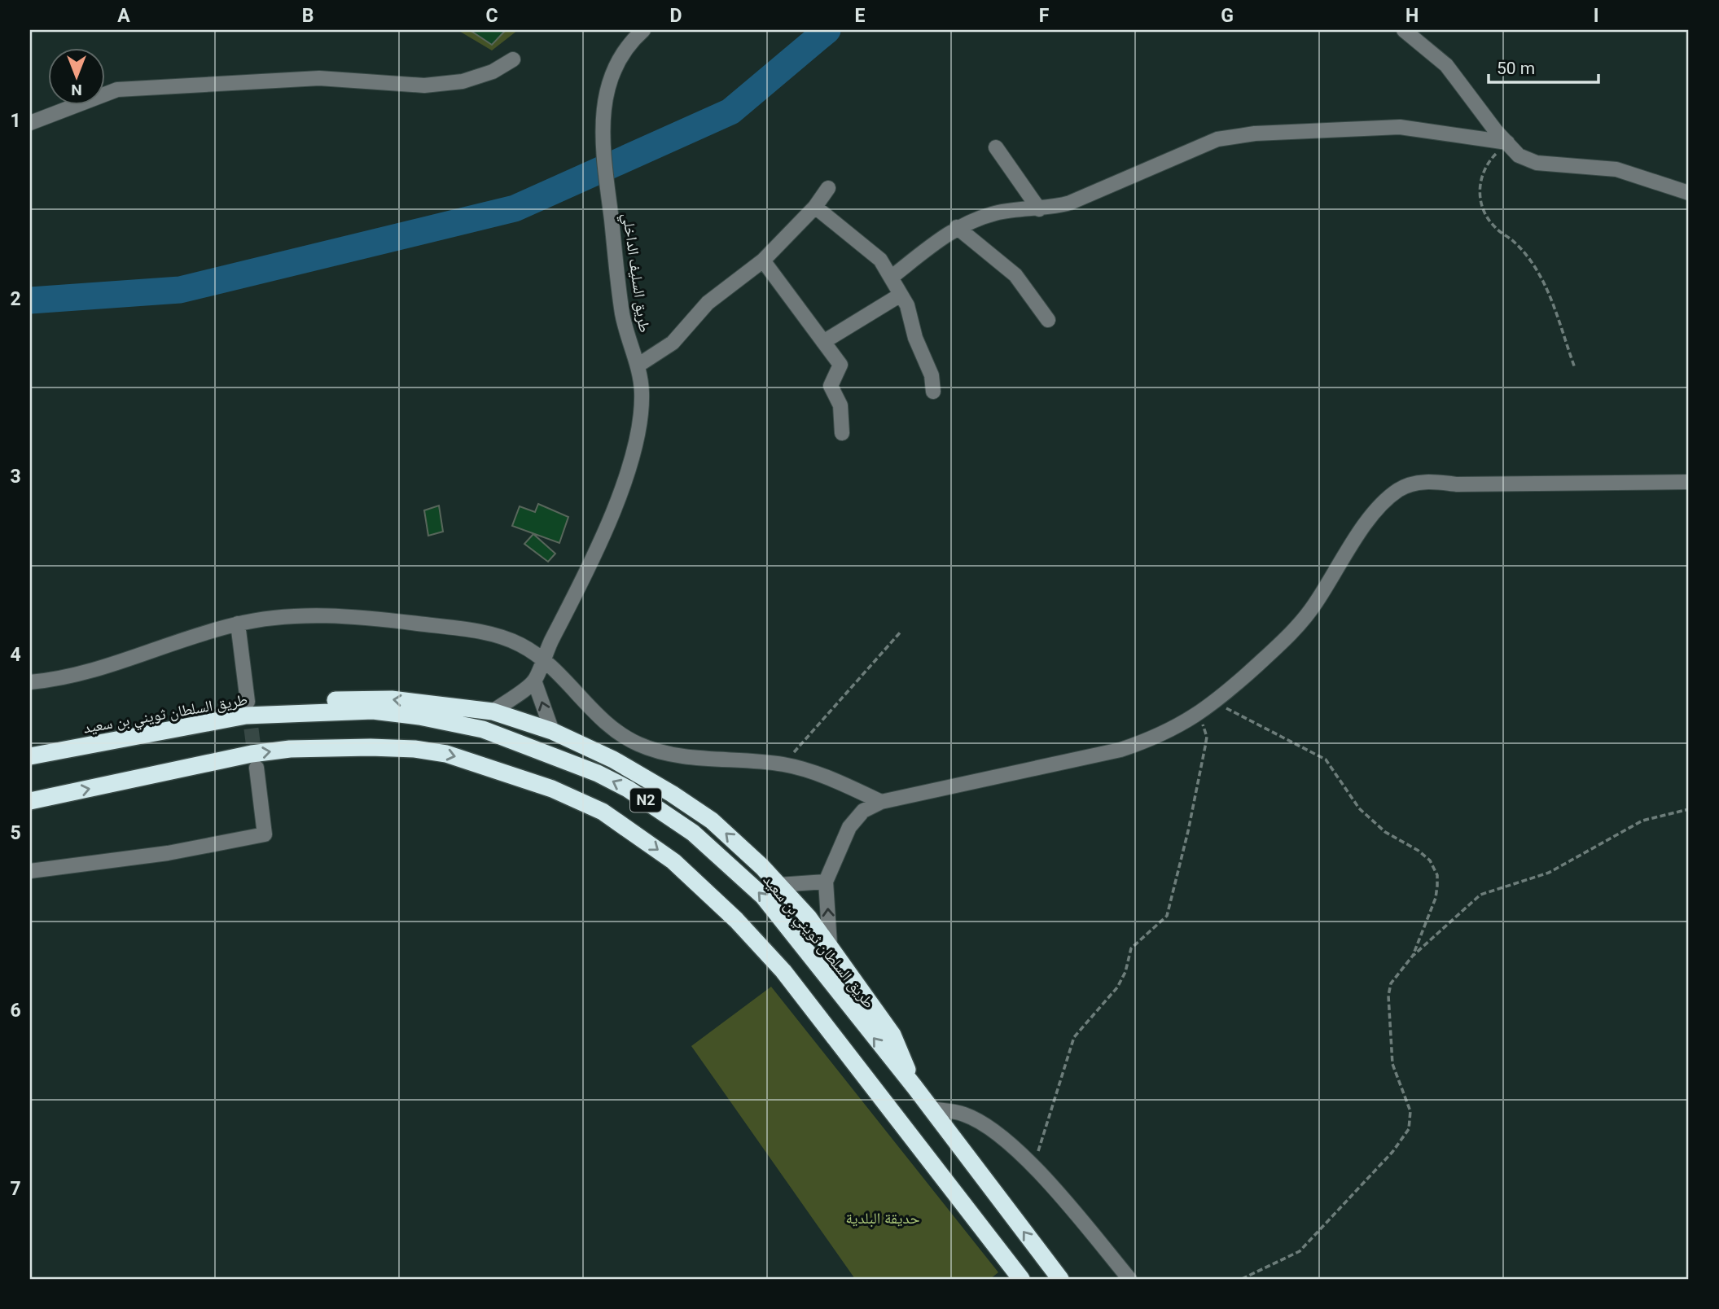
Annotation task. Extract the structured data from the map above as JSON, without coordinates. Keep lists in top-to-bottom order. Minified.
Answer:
{"streets":{"highway":["طريق السلطان ثويني بن سعيد","N2"],"street":["طريق السليف الداخلي"]},"parks":["حديقة البلدية"],"scale_bar":"50 m","north":"bottom","grid":{"columns":["A","B","C","D","E","F","G","H","I"],"rows":["1","2","3","4","5","6","7"]}}
